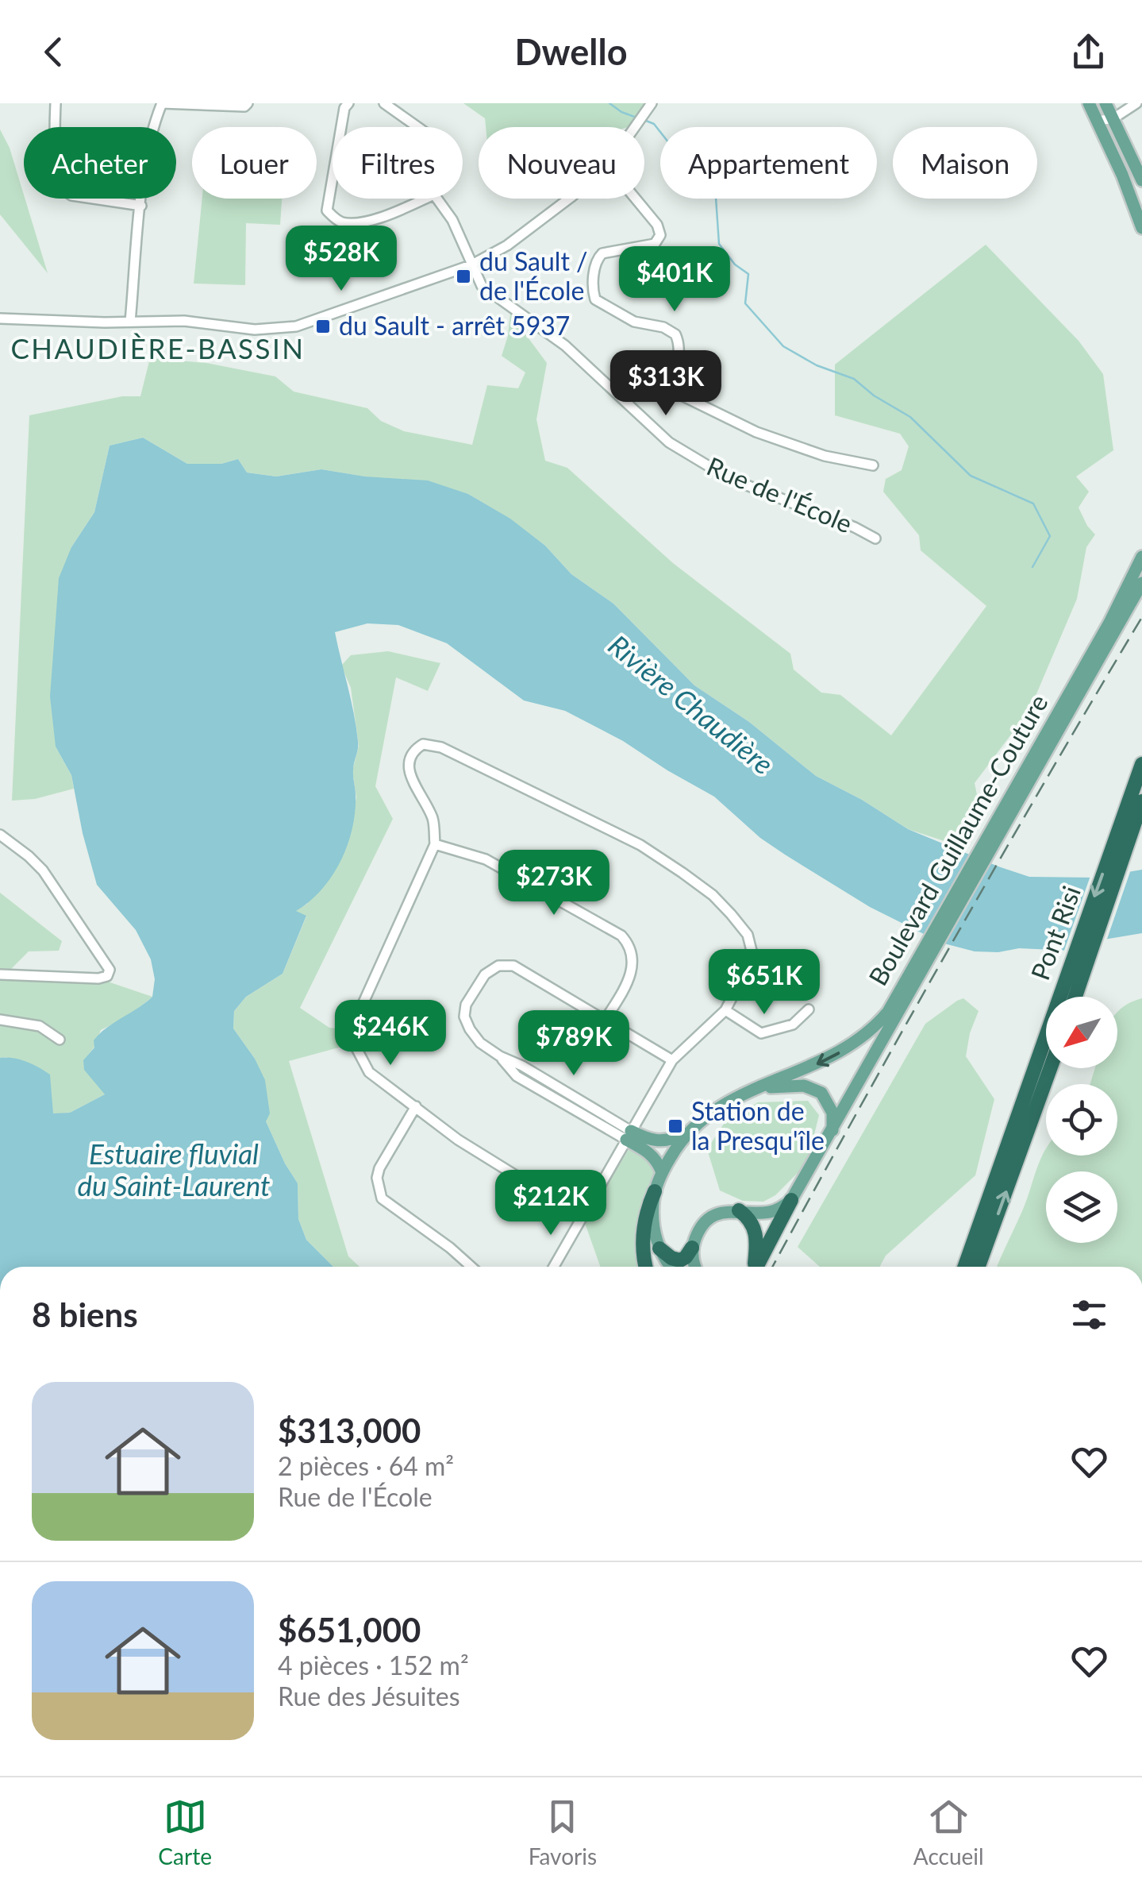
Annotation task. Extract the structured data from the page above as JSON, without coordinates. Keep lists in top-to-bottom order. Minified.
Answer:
{"streets":{"highway":["Boulevard Guillaume-Couture","Pont Risi"],"street":["Rue de l'École"]},"districts":["CHAUDIÈRE-BASSIN"],"water":["Rivière Chaudière","Estuaire fluvial du Saint-Laurent"],"places":{"transit":["du Sault / de l'École","du Sault - arrêt 5937","Station de la Presqu'île"]},"north":"bottom left","page":{"header":"Dwello","chip":["Acheter","Louer","Filtres","Nouveau","Appartement","Maison"],"price":["$528K","$401K","$313K","$273K","$651K","$246K","$789K","$212K"],"heading":"8 biens","list":[{"name":"$313,000","note":"2 pièces · 64 m² · Rue de l'École"},{"name":"$651,000","note":"4 pièces · 152 m² · Rue des Jésuites"}],"tabs":["Carte","Favoris","Accueil"]}}
